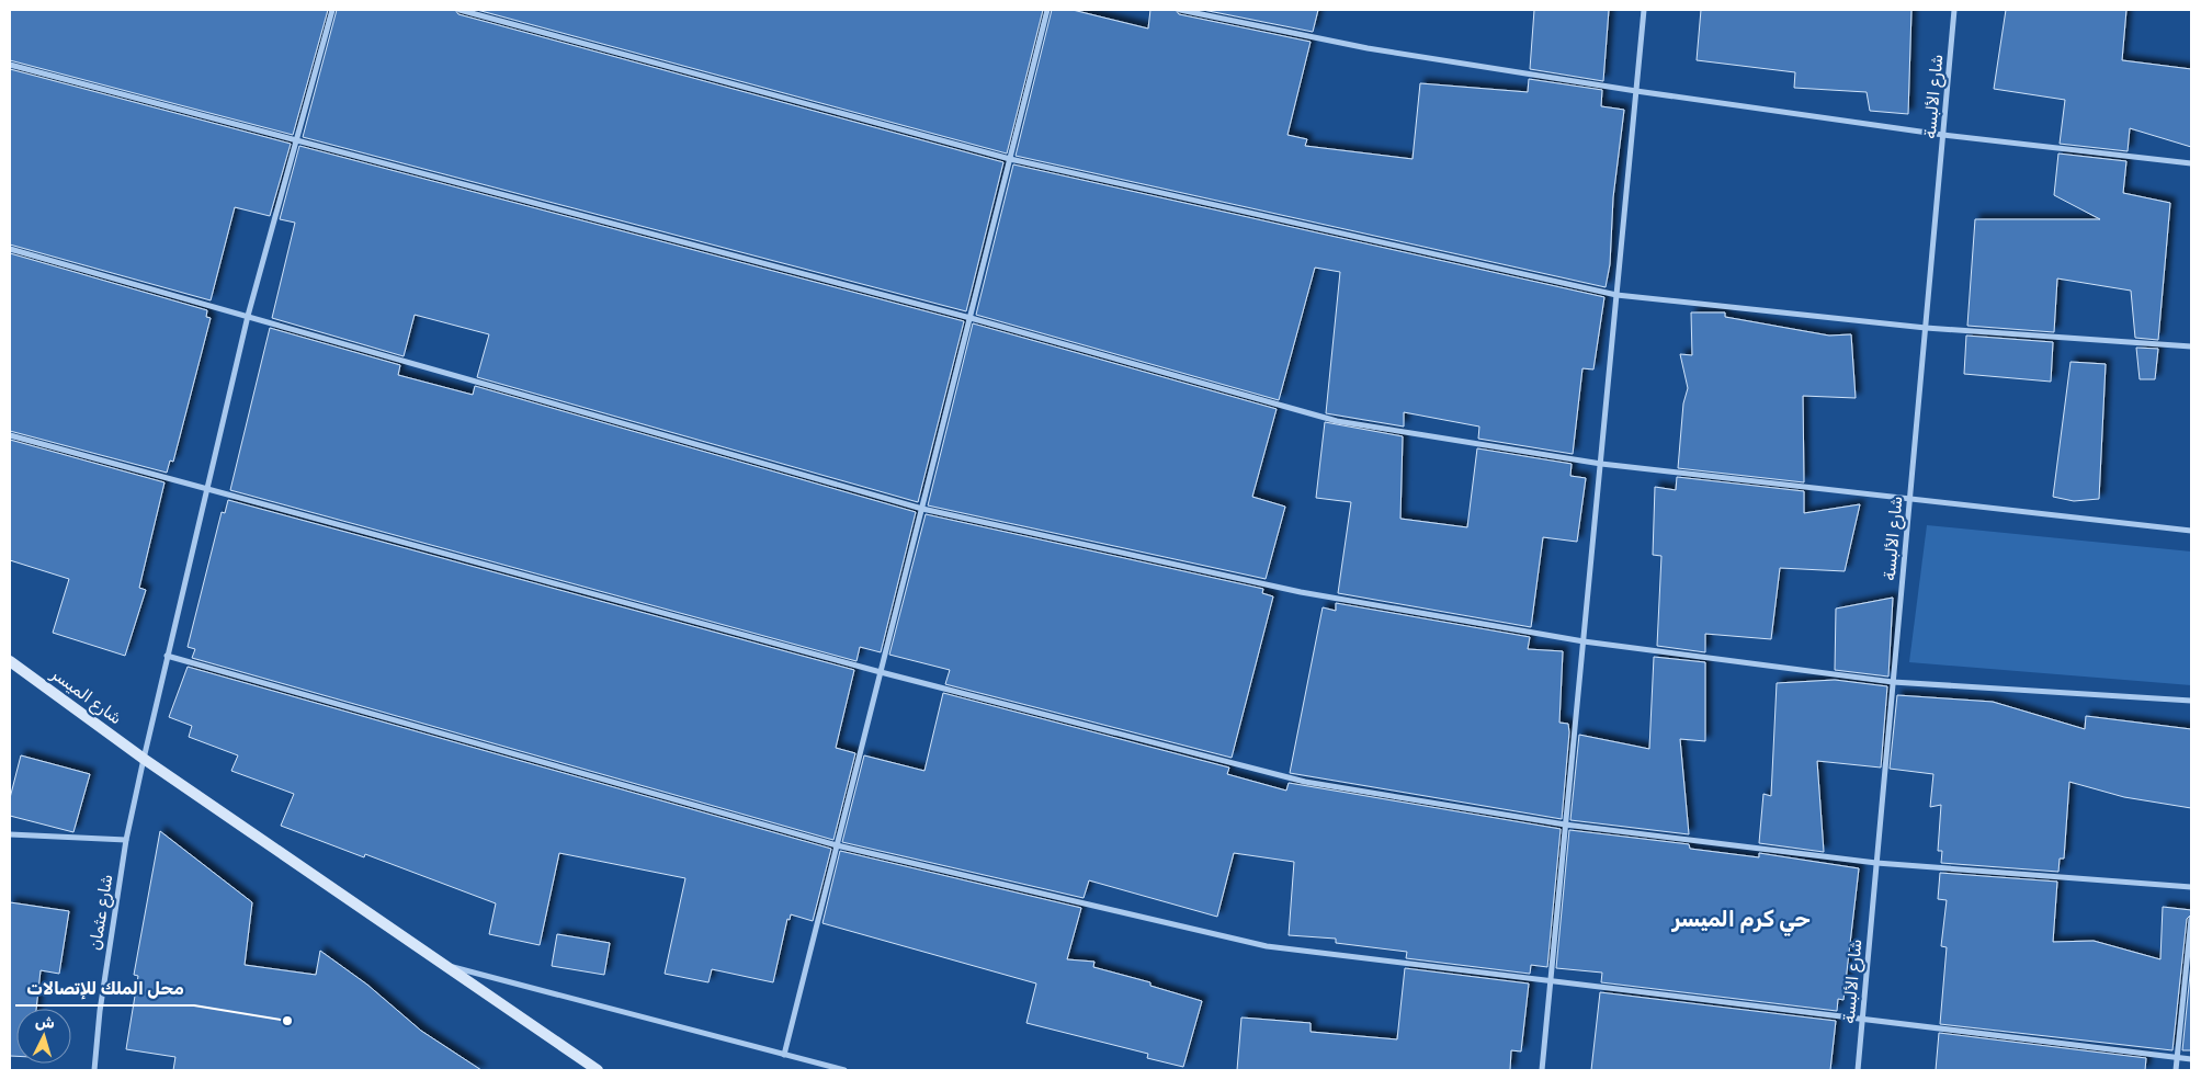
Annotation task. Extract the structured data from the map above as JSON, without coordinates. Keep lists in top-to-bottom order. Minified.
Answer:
{"streets":{"main road":["شارع الميسر"],"street":["شارع الألبسة","شارع عثمان"]},"crossings":[["شارع الميسر","شارع عثمان"]],"districts":["حي كرم الميسر"],"places":["محل الملك للإتصالات"],"north":"top"}
